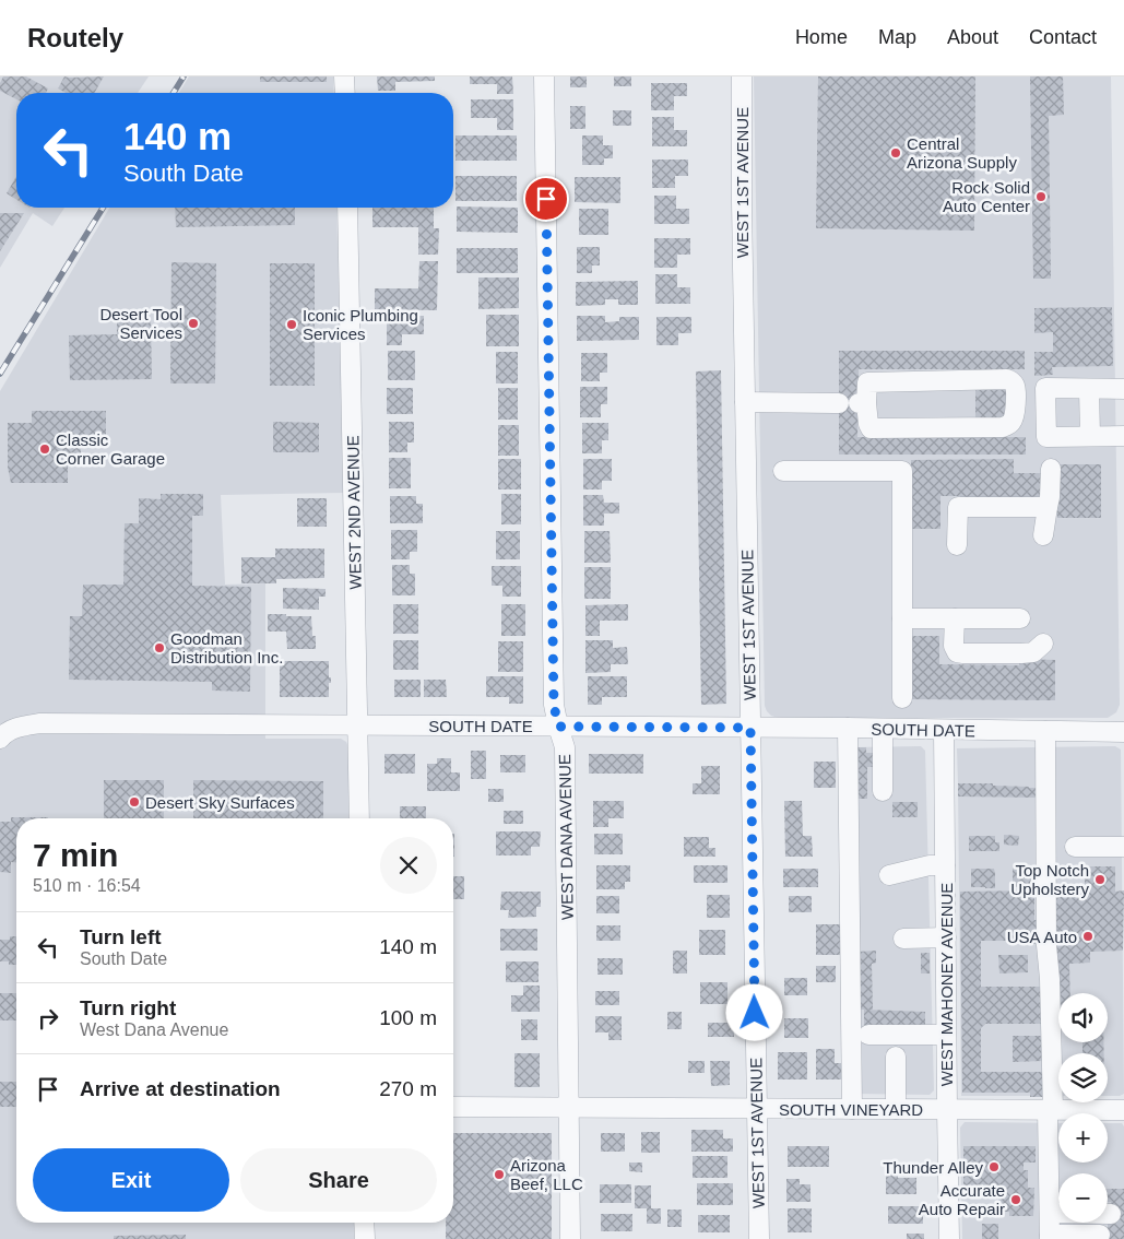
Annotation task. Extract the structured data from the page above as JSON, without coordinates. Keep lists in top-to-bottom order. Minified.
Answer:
{"streets":{"street":["WEST 1ST AVENUE","WEST 2ND AVENUE","SOUTH DATE","WEST DANA AVENUE","WEST MAHONEY AVENUE","SOUTH VINEYARD"]},"crossings":[["WEST 1ST AVENUE","SOUTH DATE"],["WEST 1ST AVENUE","SOUTH VINEYARD"],["WEST 2ND AVENUE","SOUTH DATE"],["SOUTH DATE","WEST DANA AVENUE"],["SOUTH DATE","WEST MAHONEY AVENUE"],["WEST DANA AVENUE","SOUTH VINEYARD"],["WEST MAHONEY AVENUE","SOUTH VINEYARD"]],"places":["Central Arizona Supply","Rock Solid Auto Center","Desert Tool Services","Iconic Plumbing Services","Classic Corner Garage","Goodman Distribution Inc.","Desert Sky Surfaces","Top Notch Upholstery","USA Auto","Thunder Alley","Arizona Beef, LLC","Accurate Auto Repair"],"page":{"header":"Routely","nav":["Home","Map","About","Contact"],"turn":["140 m","South Date"],"heading":["7 min","510 m · 16:54"],"list":[{"name":"Turn left","note":"South Date","value":"140 m"},{"name":"Turn right","note":"West Dana Avenue","value":"100 m"},{"name":"Arrive at destination","value":"270 m"}],"map_buttons":["+","−"],"buttons":["Exit","Share"]}}
